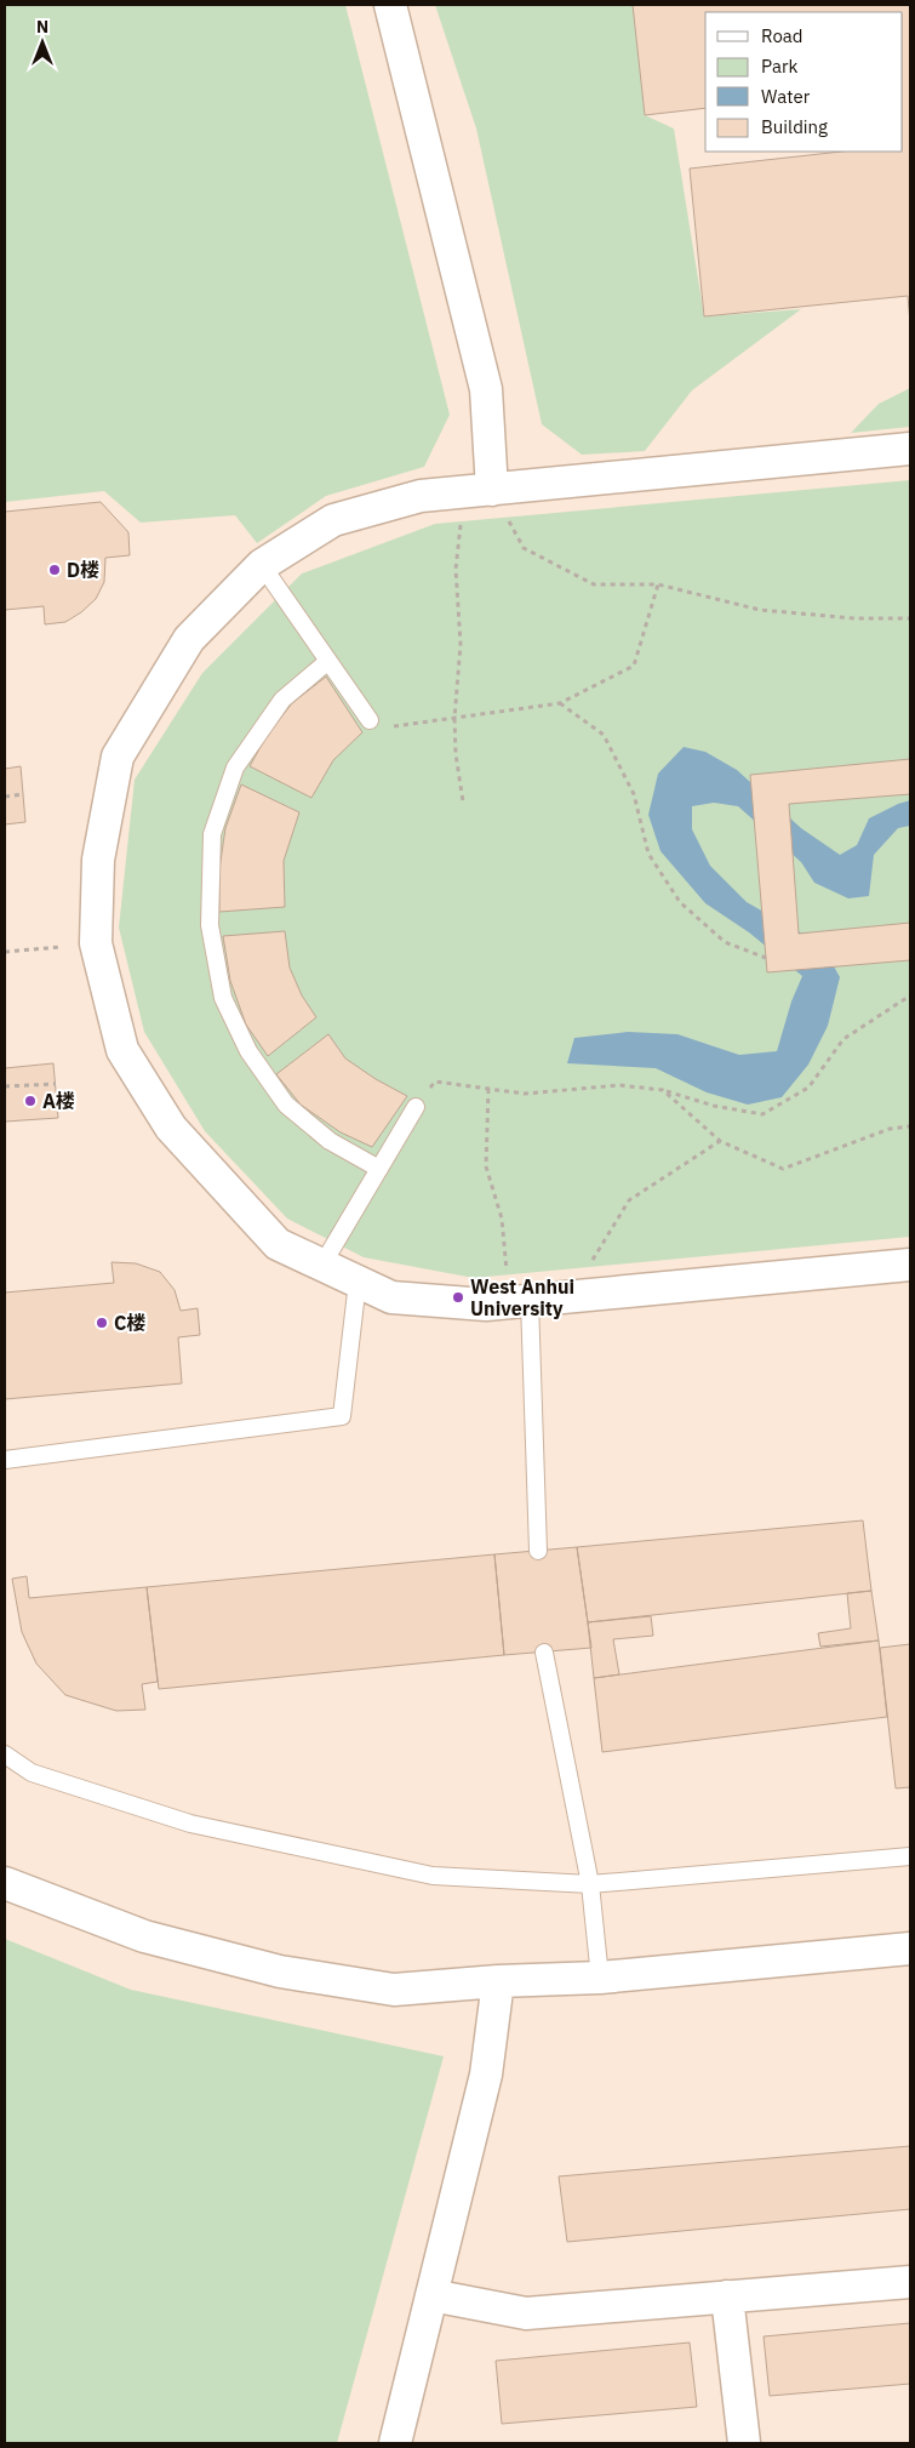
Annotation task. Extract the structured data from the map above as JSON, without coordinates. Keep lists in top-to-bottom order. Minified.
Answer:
{"places":["D楼","A楼","West Anhui University","C楼"],"legend":["Road","Park","Water","Building"],"north":"top"}
